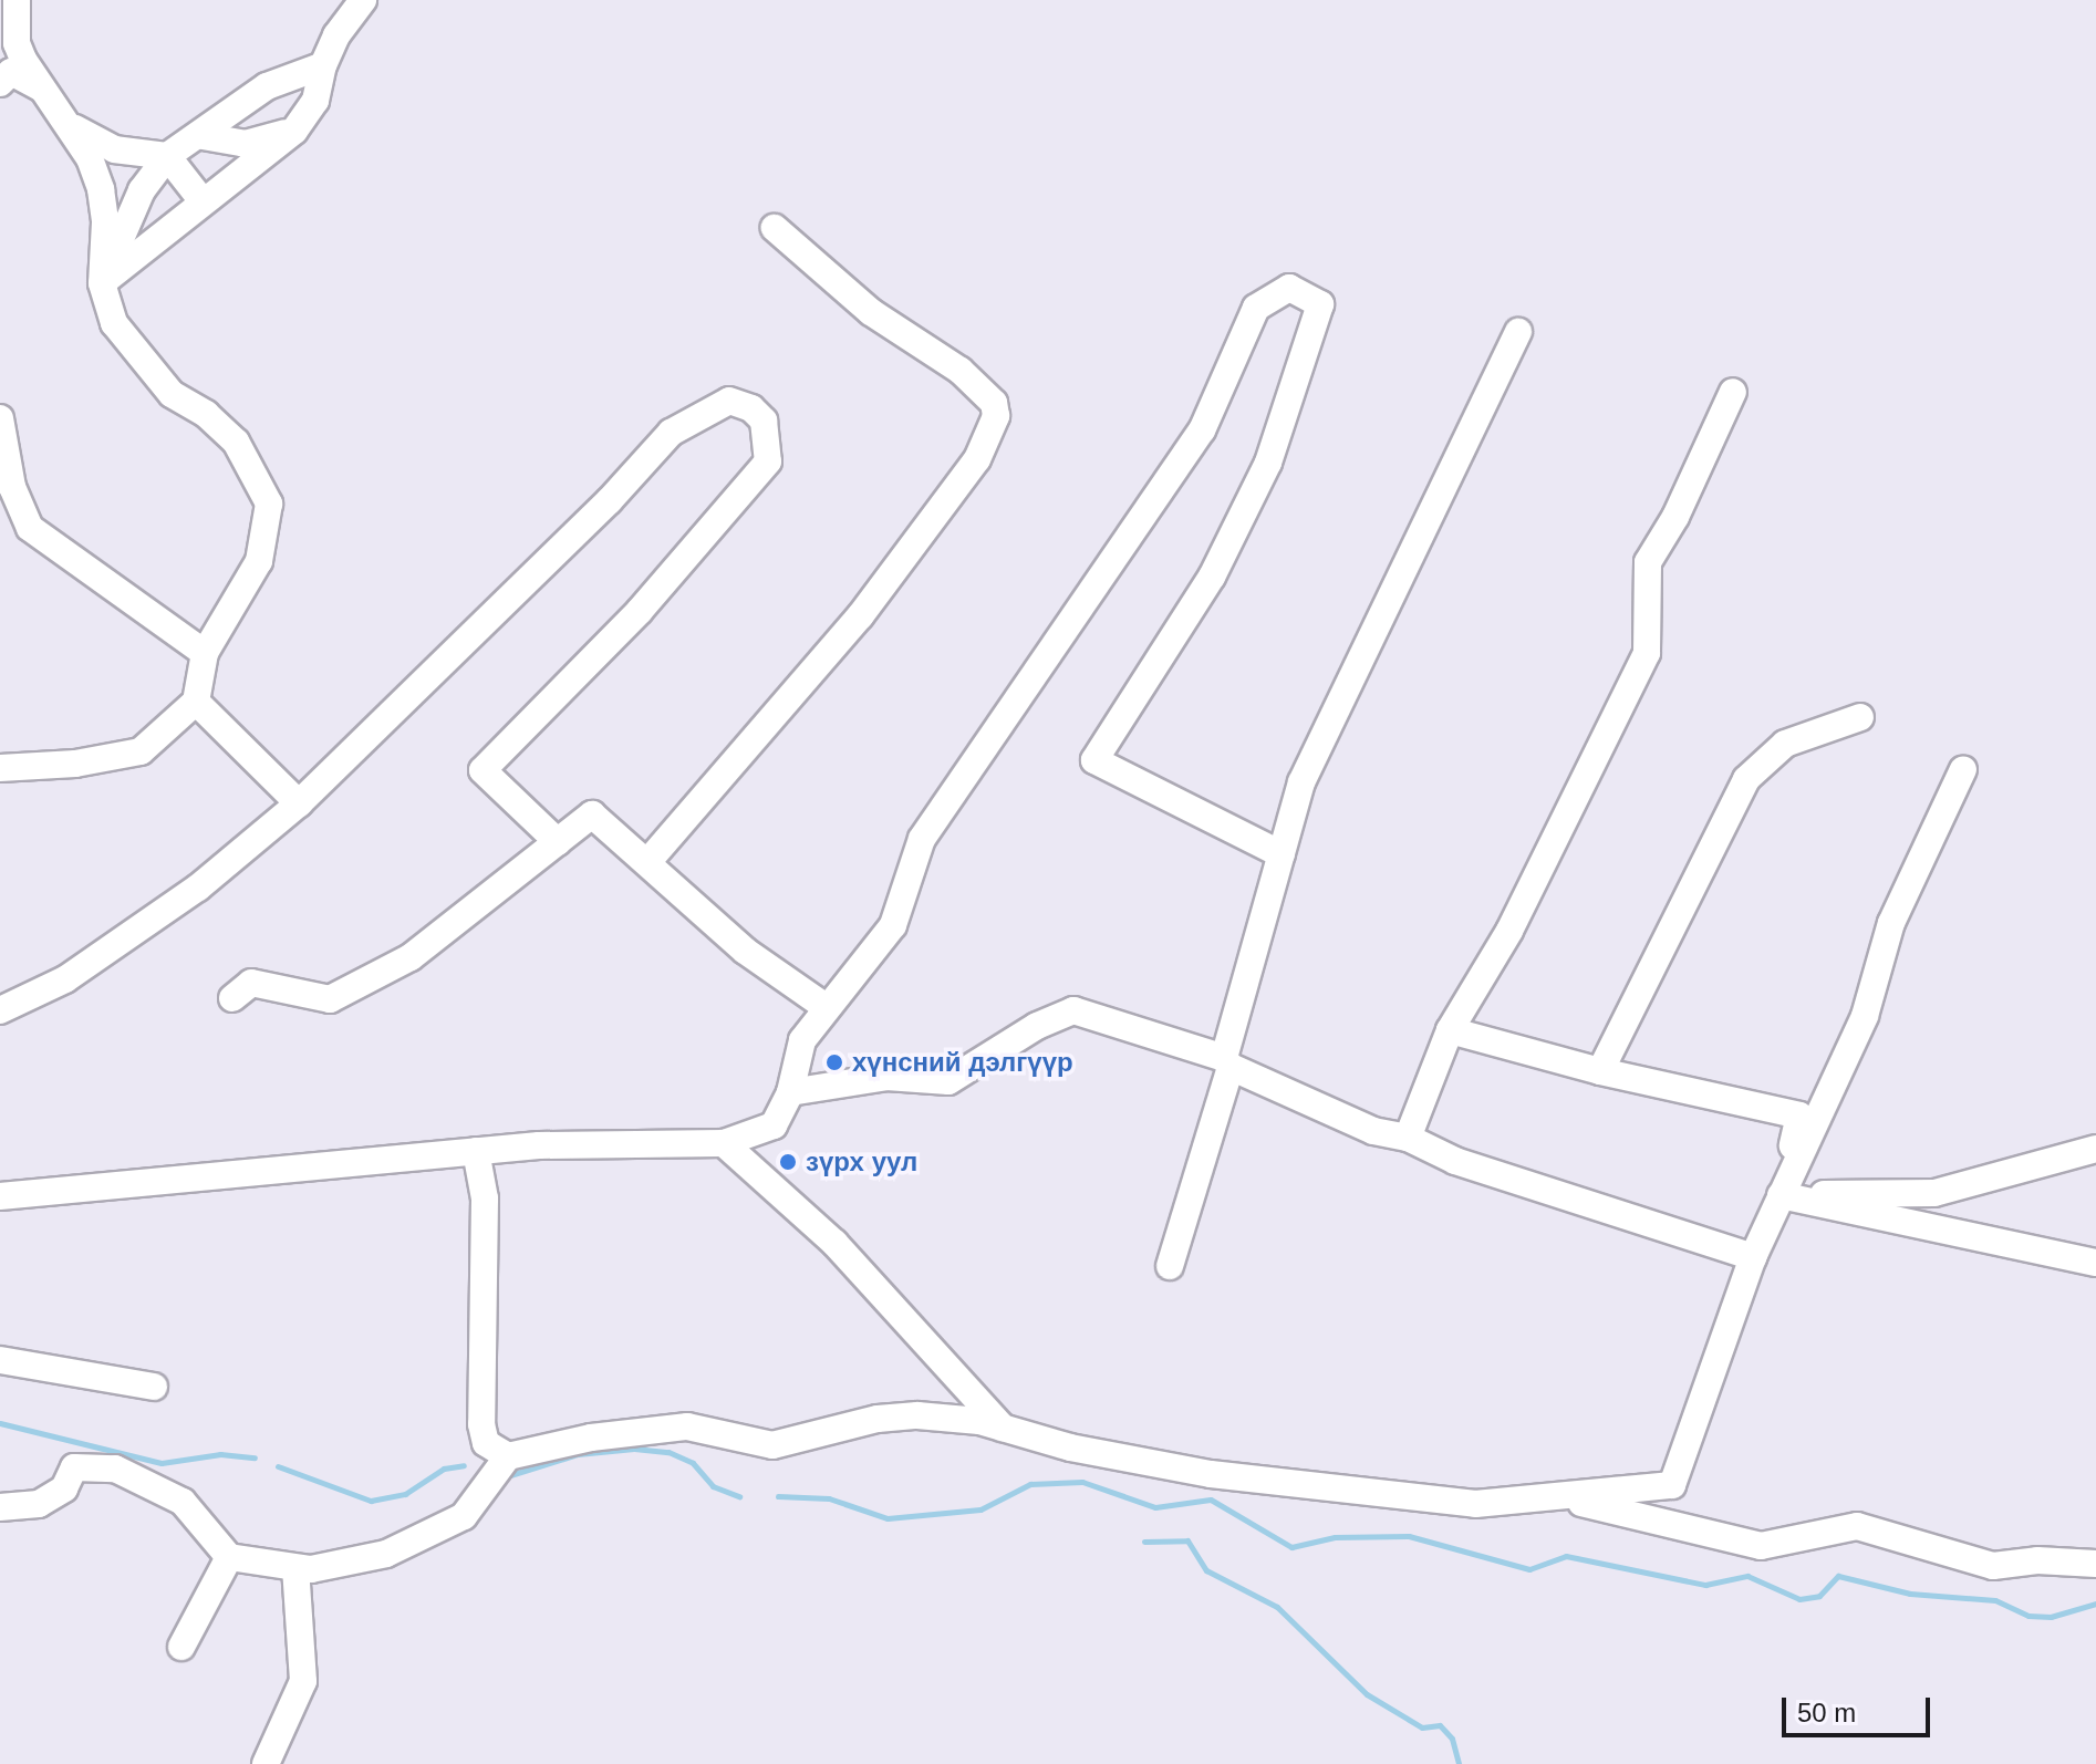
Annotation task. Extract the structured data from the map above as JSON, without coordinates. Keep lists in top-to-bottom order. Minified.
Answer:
{"places":["хүнсний дэлгүүр","зүрх уул"],"scale_bar":"50 m"}
